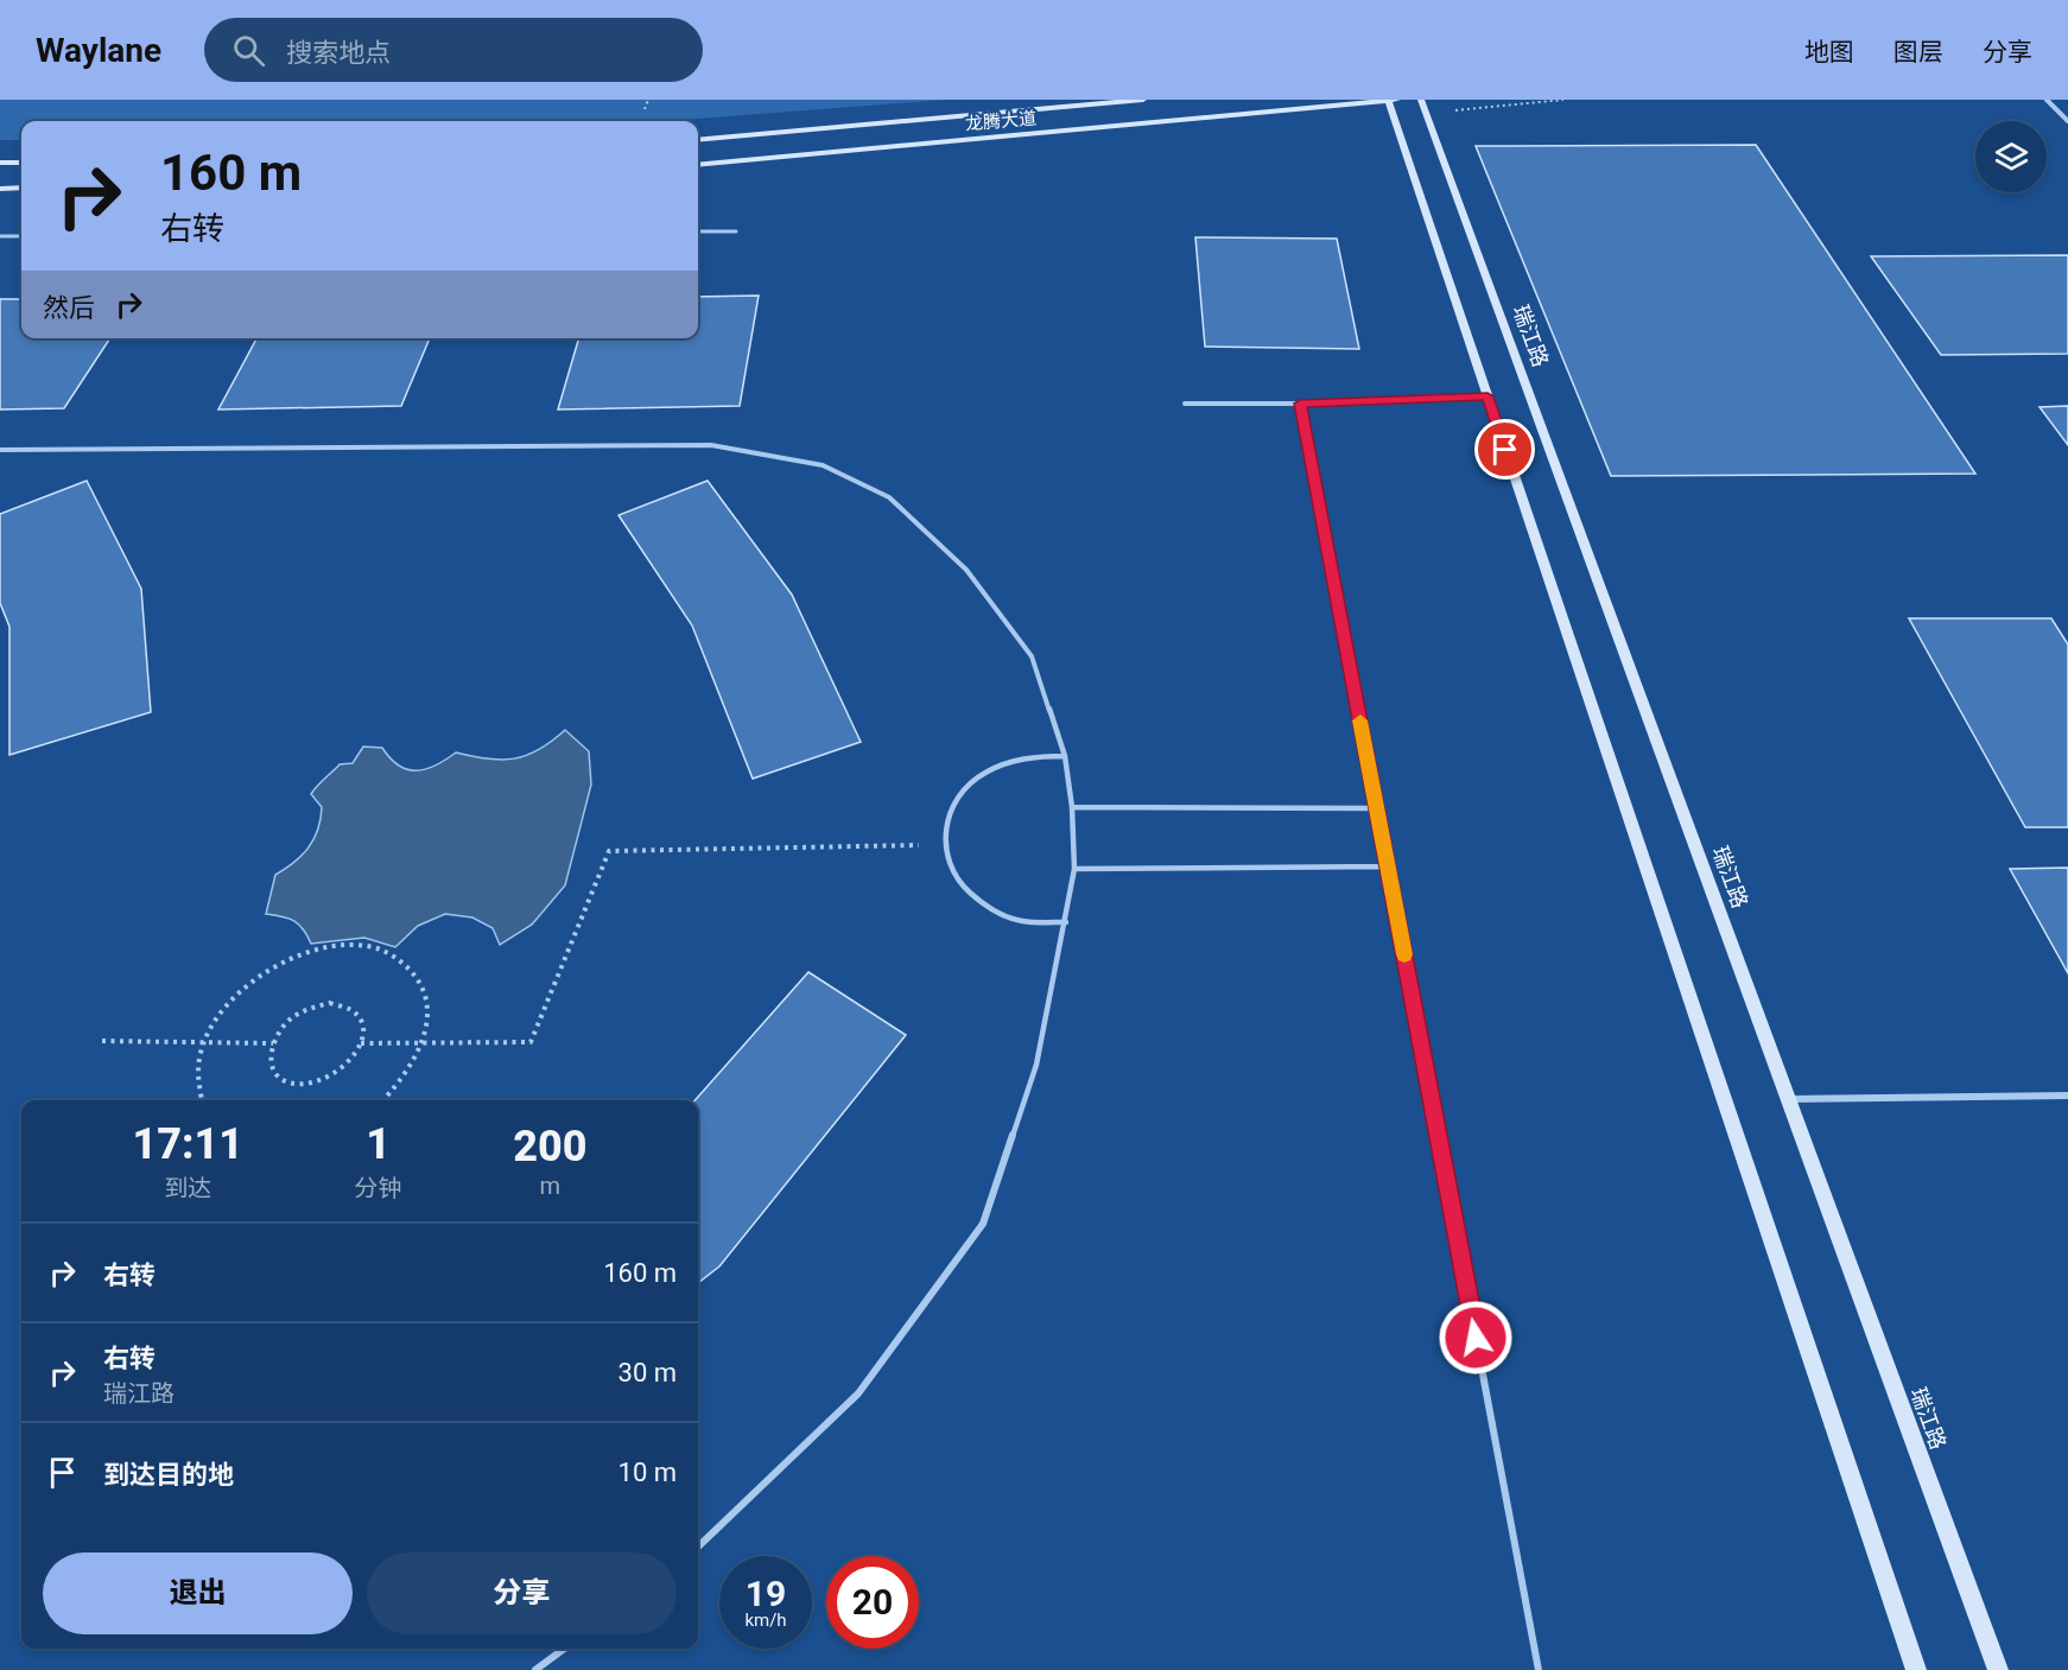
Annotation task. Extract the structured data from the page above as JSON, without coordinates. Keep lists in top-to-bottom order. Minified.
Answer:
{"streets":{"street":["龙腾大道","瑞江路"]},"page":{"header":"Waylane","search":"搜索地点","nav":["地图","图层","分享"],"turn":["160 m","右转"],"then":"然后","eta":["17:11","到达","1","分钟","200","m"],"list":[{"name":"右转","value":"160 m"},{"name":"右转","note":"瑞江路","value":"30 m"},{"name":"到达目的地","value":"10 m"}],"buttons":["退出","分享"],"speed":"19 km/h","limit":"20"}}
